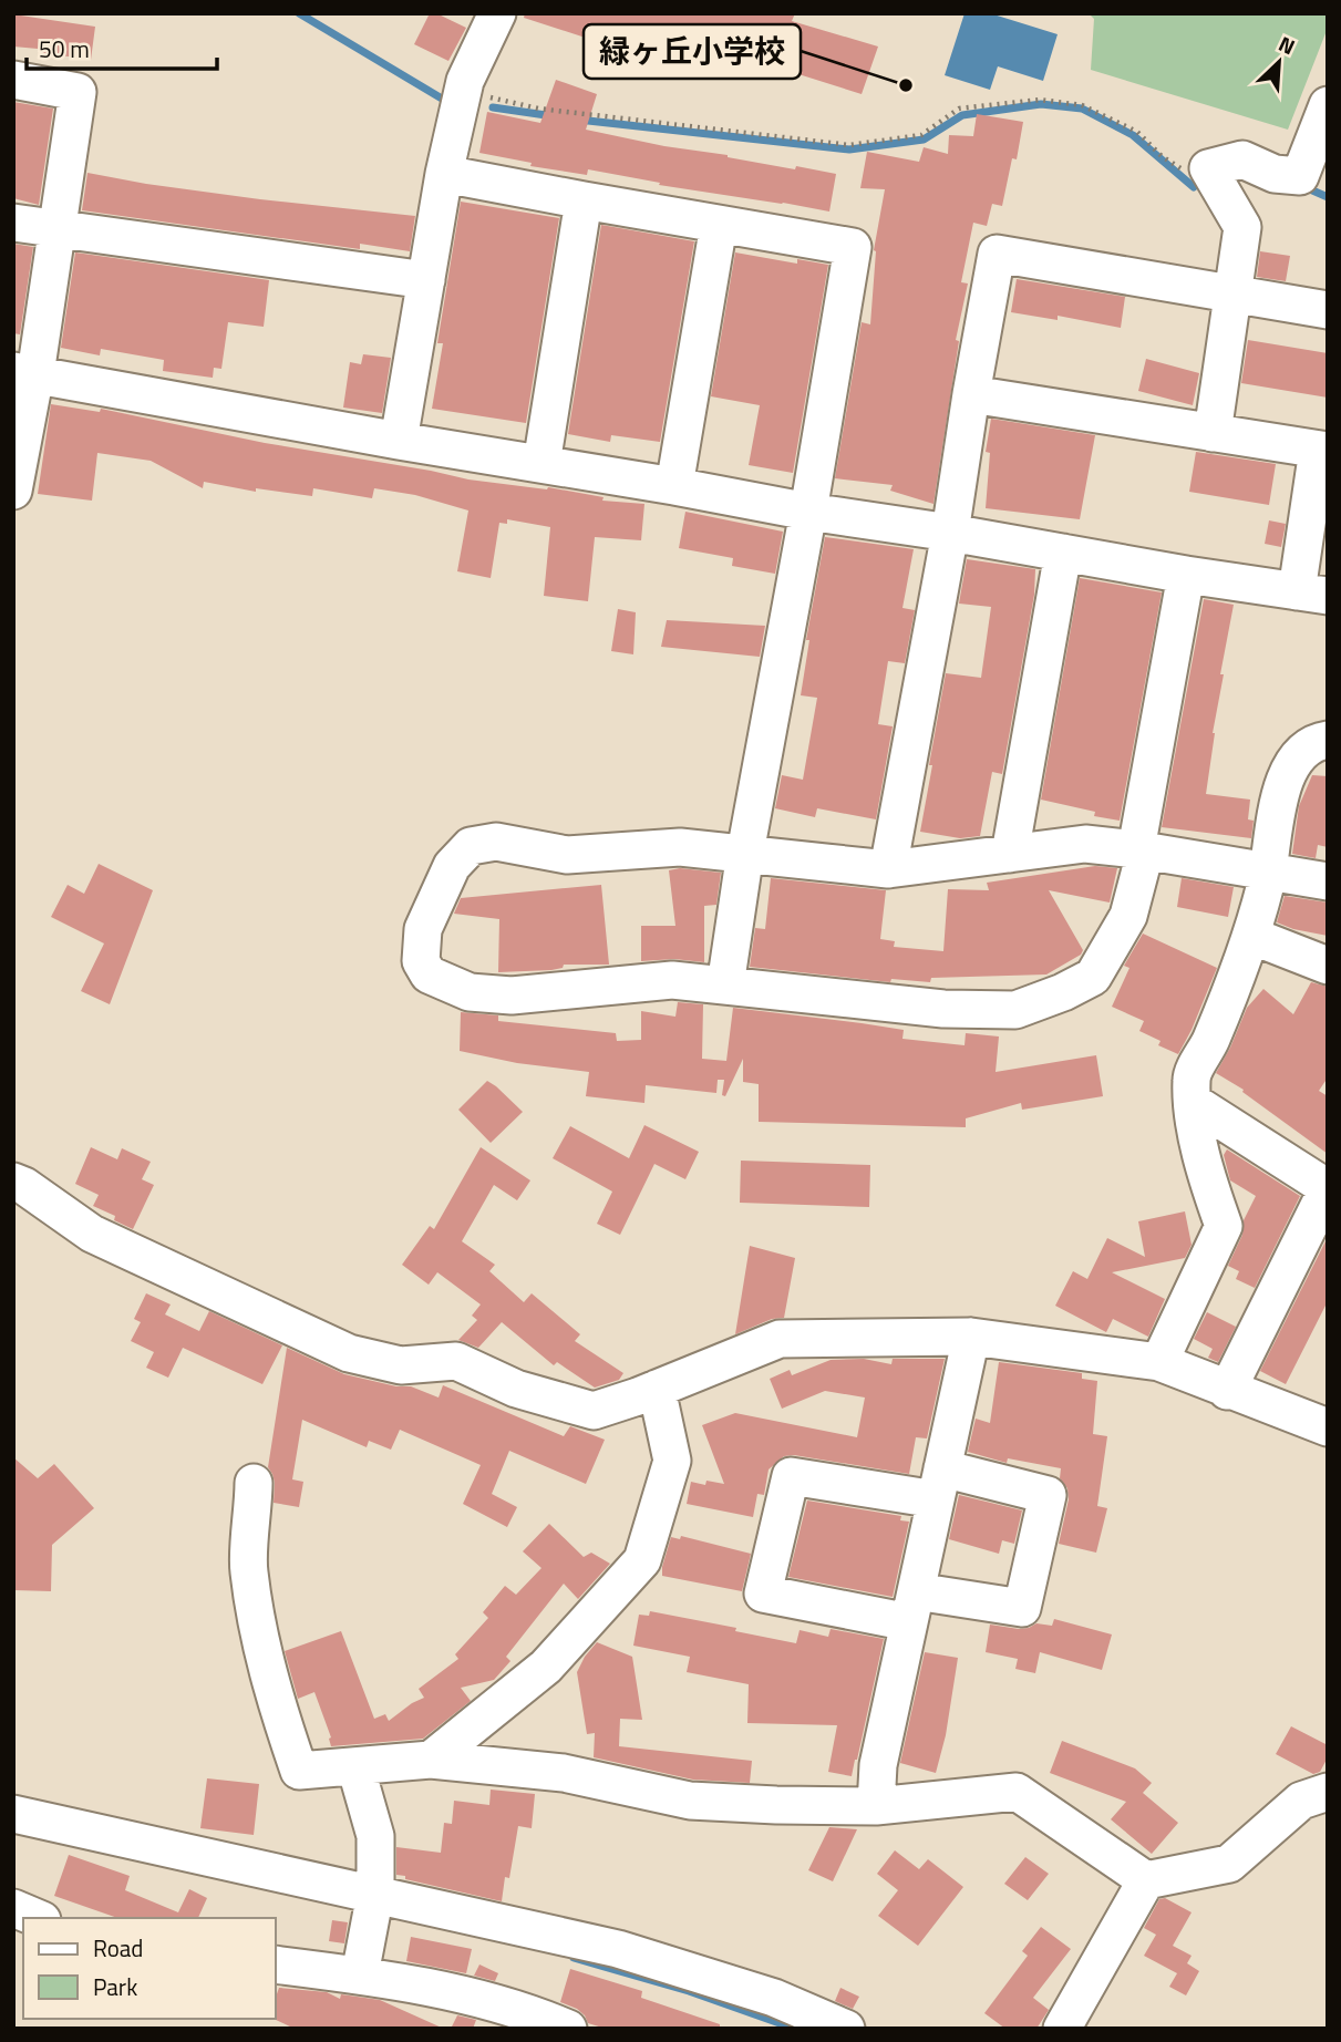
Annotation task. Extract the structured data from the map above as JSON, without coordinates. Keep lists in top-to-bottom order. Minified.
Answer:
{"places":["緑ヶ丘小学校"],"legend":["Road","Park"],"scale_bar":"50 m","north":"top right"}
